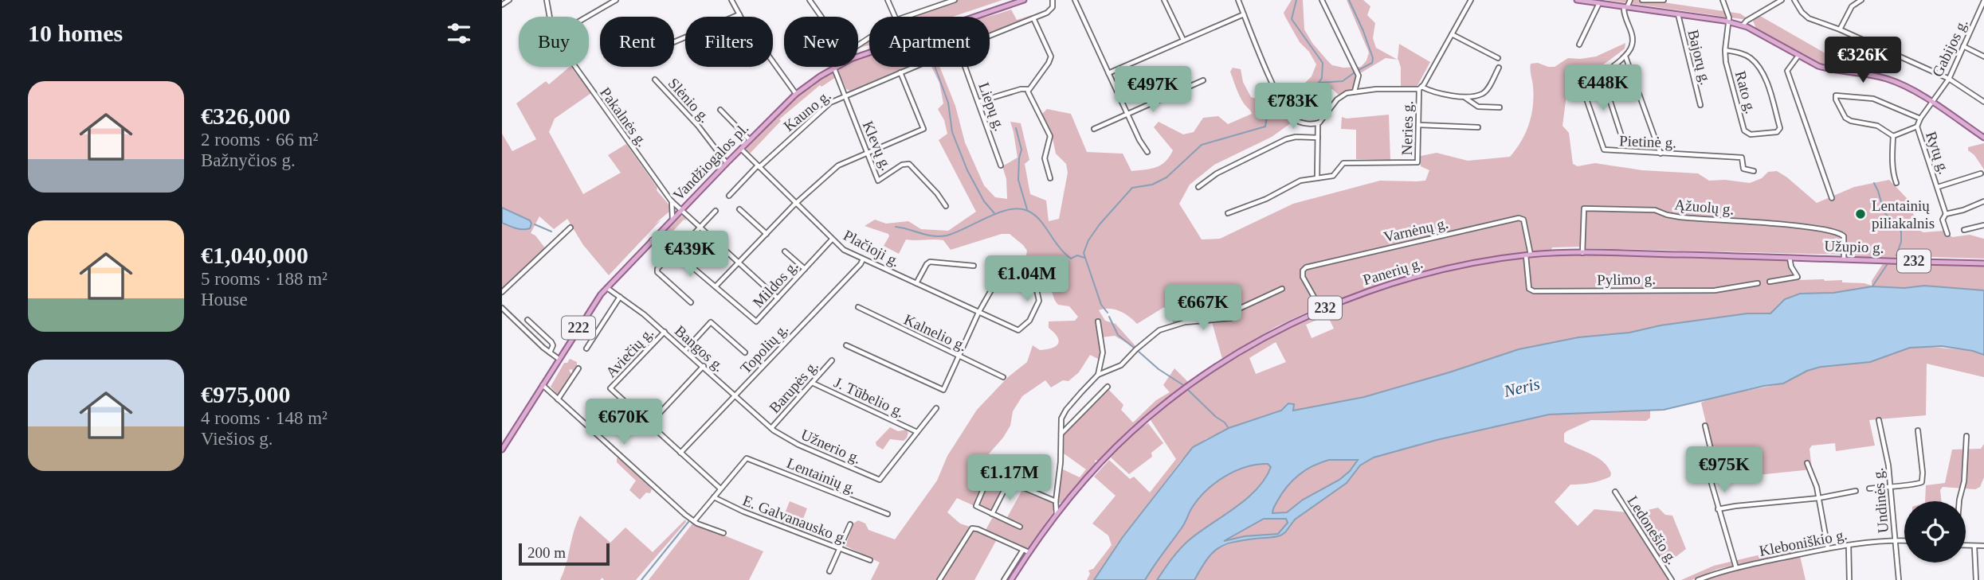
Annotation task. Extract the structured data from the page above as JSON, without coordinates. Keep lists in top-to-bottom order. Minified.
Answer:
{"streets":{"main road":["Vandžiogalos pl.","Užupio g.","232","Panerių g.","222"],"street":["Gabijos g.","Bajorų g.","Rato g.","Slėnio g.","Liepų g.","Kauno g.","Pakalnės g.","Neries g.","Pietinė g.","Klevų g.","Rytų g.","Ąžuolų g.","Varnėnų g.","Plačioji g.","Pylimo g.","Mildos g.","Kalnelio g.","Bangos g.","Topolių g.","Aviečių g.","Barupės g.","J. Tūbelio g.","Užnerio g.","Lentainių g.","Undinės g.","E. Galvanausko g.","Ledonešio g.","Kleboniškio g."]},"crossings":[["Gabijos g.","Rytų g."],["Slėnio g.","Vandžiogalos pl."],["Kauno g.","Klevų g."],["Kauno g.","Plačioji g."],["Pakalnės g.","Vandžiogalos pl."],["Pakalnės g.","Mildos g."],["Klevų g.","Vandžiogalos pl."],["Vandžiogalos pl.","Plačioji g."],["Vandžiogalos pl.","Bangos g."],["Ąžuolų g.","Užupio g."],["Ąžuolų g.","Panerių g."],["Varnėnų g.","Panerių g."],["Varnėnų g.","Pylimo g."],["Užupio g.","Panerių g."],["Plačioji g.","Mildos g."],["Plačioji g.","Topolių g."],["Panerių g.","Pylimo g."],["Bangos g.","Topolių g."],["Bangos g.","Aviečių g."],["Bangos g.","Barupės g."],["Bangos g.","Užnerio g."],["Barupės g.","J. Tūbelio g."],["Barupės g.","Užnerio g."],["J. Tūbelio g.","Užnerio g."],["Undinės g.","Kleboniškio g."]],"water":["Neris"],"places":["Lentainių piliakalnis"],"scale_bar":"200 m","page":{"heading":"10 homes","chip":["Buy","Rent","Filters","New","Apartment"],"price":["€326K","€448K","€497K","€783K","€439K","€1.04M","€667K","€670K","€975K","€1.17M"],"list":[{"name":"€326,000","note":"2 rooms · 66 m² · Bažnyčios g."},{"name":"€1,040,000","note":"5 rooms · 188 m² · House"},{"name":"€975,000","note":"4 rooms · 148 m² · Viešios g."}],"scale":"200 m"}}
